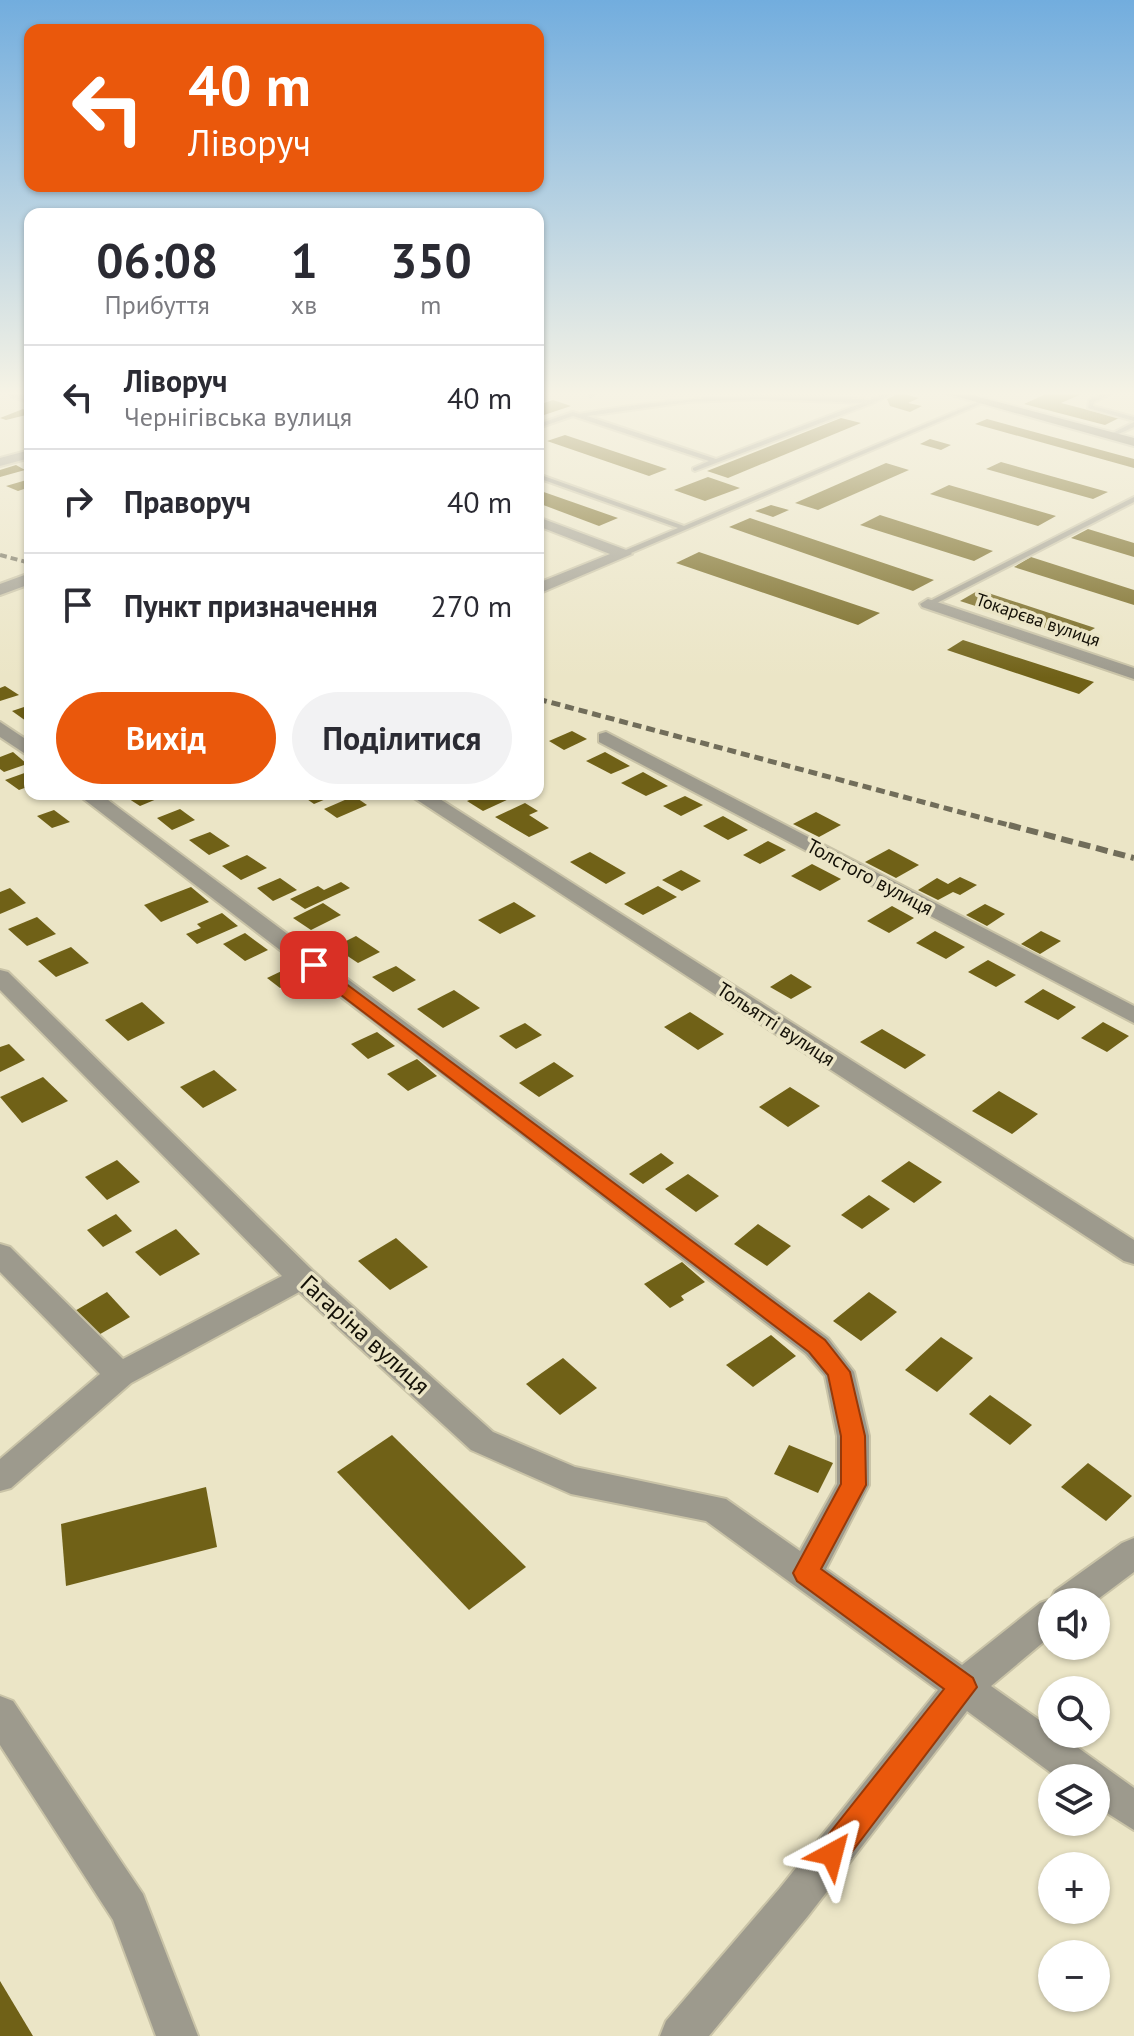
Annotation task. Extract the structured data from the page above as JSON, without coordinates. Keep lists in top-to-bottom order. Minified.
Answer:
{"streets":{"street":["Токарєва вулиця","Толстого вулиця","Тольятті вулиця","Гагаріна вулиця"]},"page":{"turn":["40 m","Ліворуч"],"eta":["06:08","Прибуття","1","хв","350","m"],"list":[{"name":"Ліворуч","note":"Чернігівська вулиця","value":"40 m"},{"name":"Праворуч","value":"40 m"},{"name":"Пункт призначення","value":"270 m"}],"buttons":["Вихід","Поділитися"],"map_buttons":["+","−"]}}
